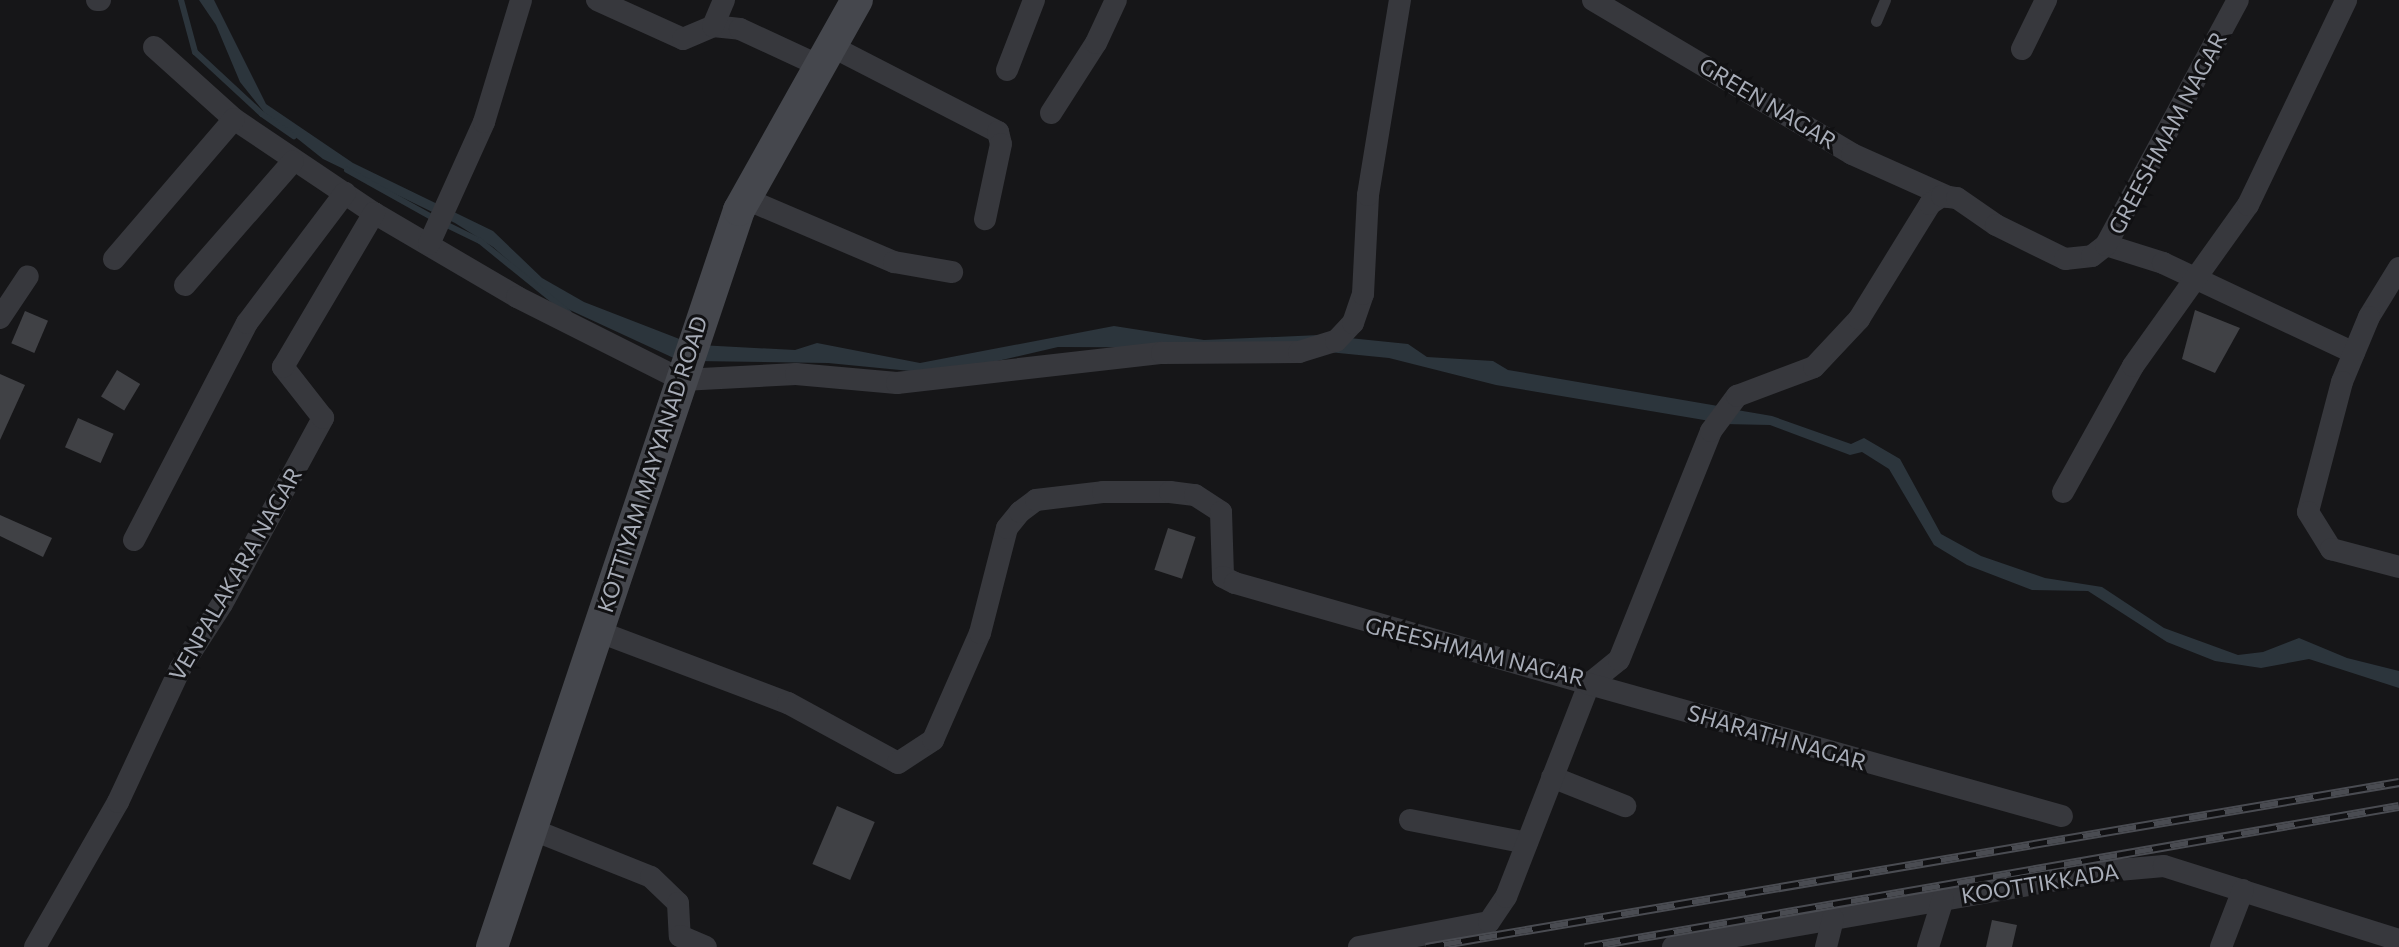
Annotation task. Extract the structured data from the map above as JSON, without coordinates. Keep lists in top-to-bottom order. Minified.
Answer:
{"streets":{"main road":["KOTTIYAM MAYYANAD ROAD"],"street":["GREEN NAGAR","GREESHMAM NAGAR","VENPALAKARA NAGAR","SHARATH NAGAR","KOOTTIKKADA"]},"crossings":[["GREEN NAGAR","GREESHMAM NAGAR"],["GREESHMAM NAGAR","KOTTIYAM MAYYANAD ROAD"],["GREESHMAM NAGAR","SHARATH NAGAR"]]}
